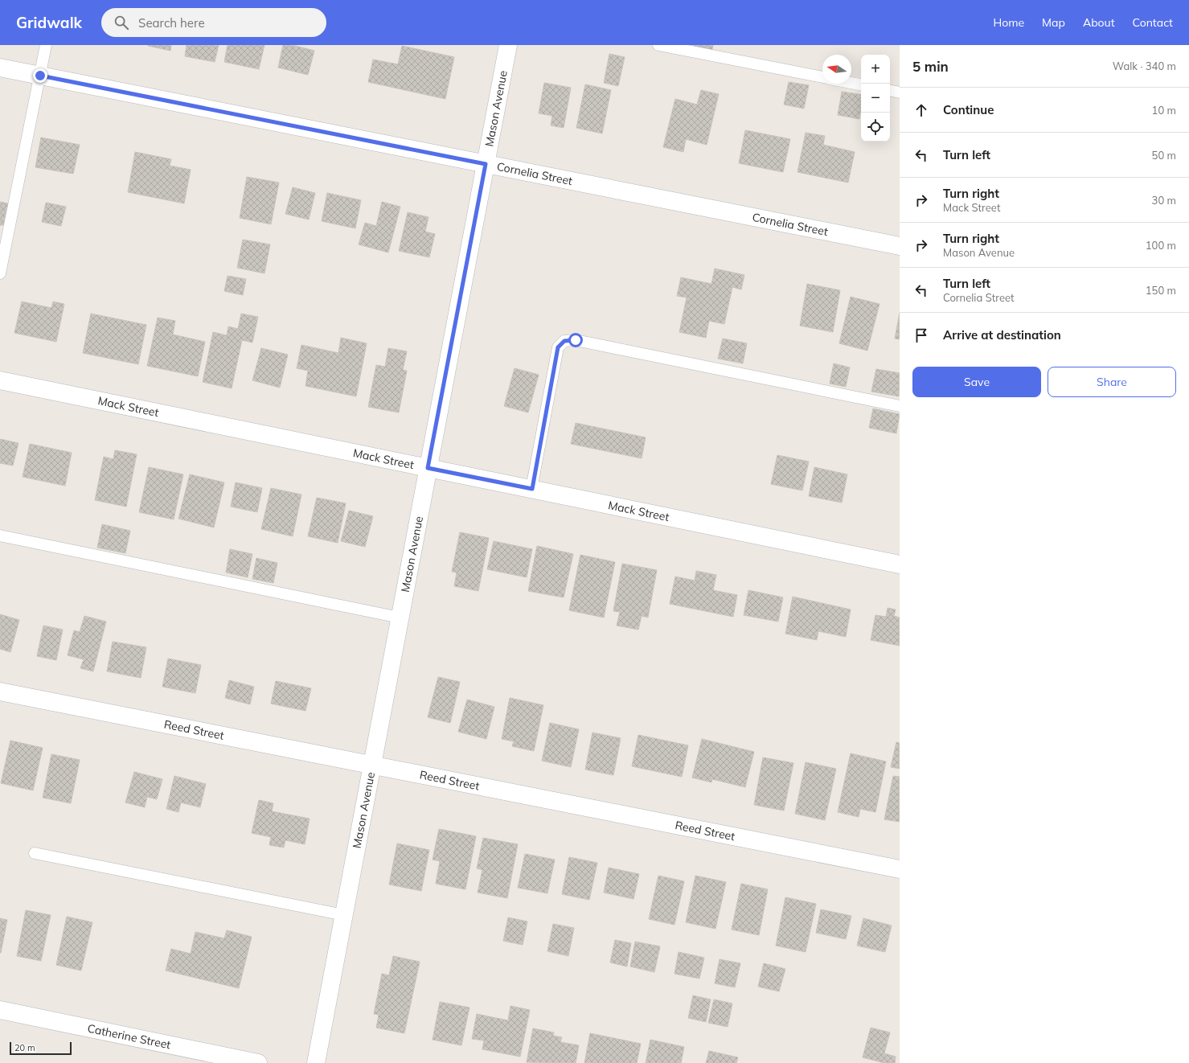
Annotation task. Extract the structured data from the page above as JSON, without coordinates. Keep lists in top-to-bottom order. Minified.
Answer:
{"streets":{"street":["Mason Avenue","Cornelia Street","Mack Street","Reed Street","Catherine Street"]},"crossings":[["Mason Avenue","Cornelia Street"],["Mason Avenue","Mack Street"],["Mason Avenue","Reed Street"]],"scale_bar":"20 m","north":"left","page":{"header":"Gridwalk","search":"Search here","nav":["Home","Map","About","Contact"],"heading":["5 min","Walk · 340 m"],"map_buttons":["+","−"],"list":[["Continue","10 m"],["Turn left","50 m"],["Turn right","Mack Street","30 m"],["Turn right","Mason Avenue","100 m"],["Turn left","Cornelia Street","150 m"],"Arrive at destination"],"buttons":["Save","Share"],"scale":"20 m"}}
